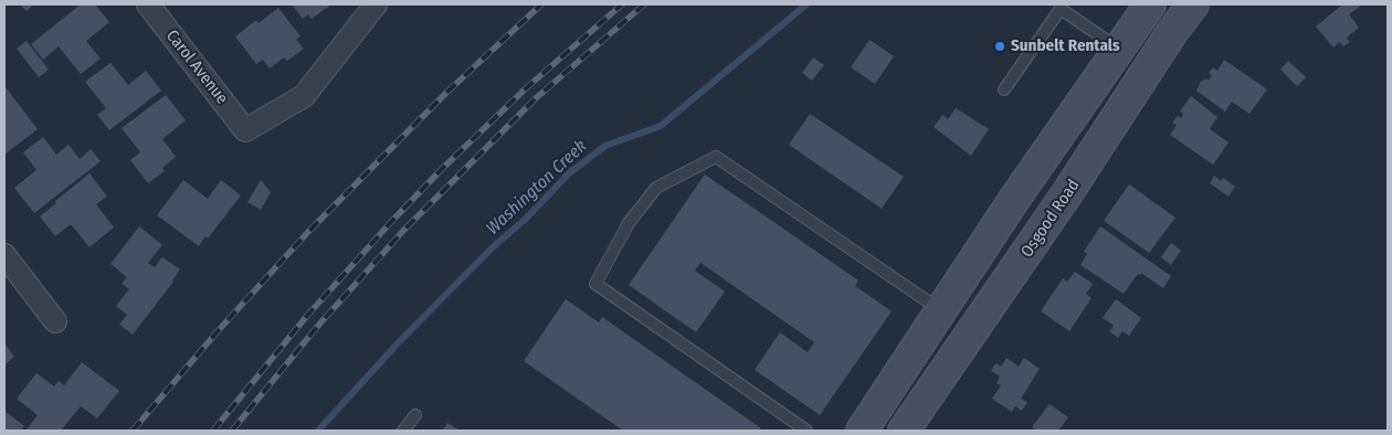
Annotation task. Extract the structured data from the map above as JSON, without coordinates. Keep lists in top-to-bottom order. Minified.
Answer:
{"streets":{"main road":["Osgood Road"],"street":["Carol Avenue"]},"water":["Washington Creek"],"places":["Sunbelt Rentals"]}
